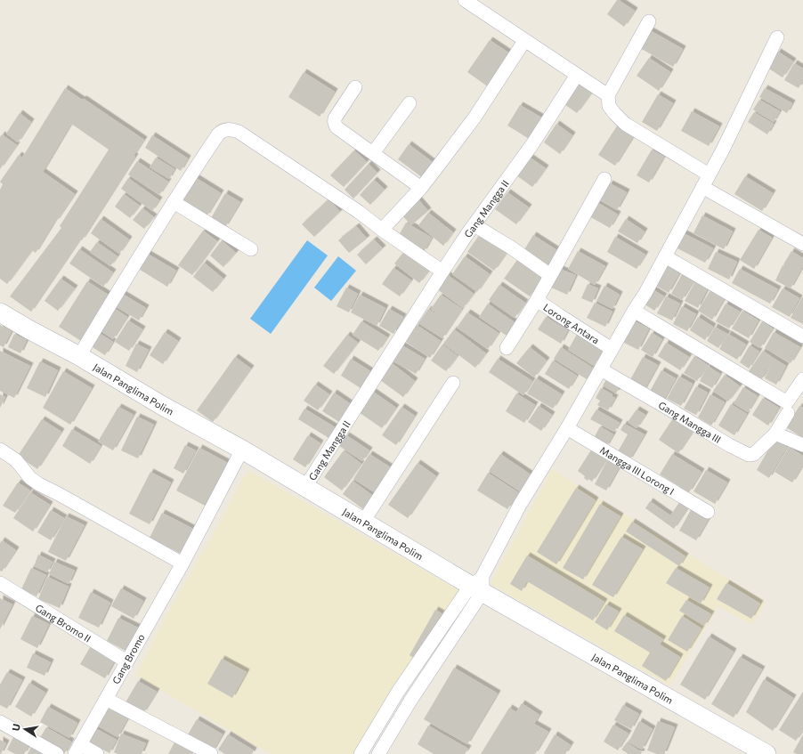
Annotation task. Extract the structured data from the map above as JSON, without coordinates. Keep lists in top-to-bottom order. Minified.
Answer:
{"streets":{"main road":["Jalan Panglima Polim"],"street":["Gang Mangga II","Lorong Antara","Gang Mangga III","Mangga III Lorong I","Gang Bromo II","Gang Bromo"]},"crossings":[["Gang Mangga II","Jalan Panglima Polim"],["Jalan Panglima Polim","Gang Bromo"],["Gang Bromo II","Gang Bromo"]],"north":"left"}
